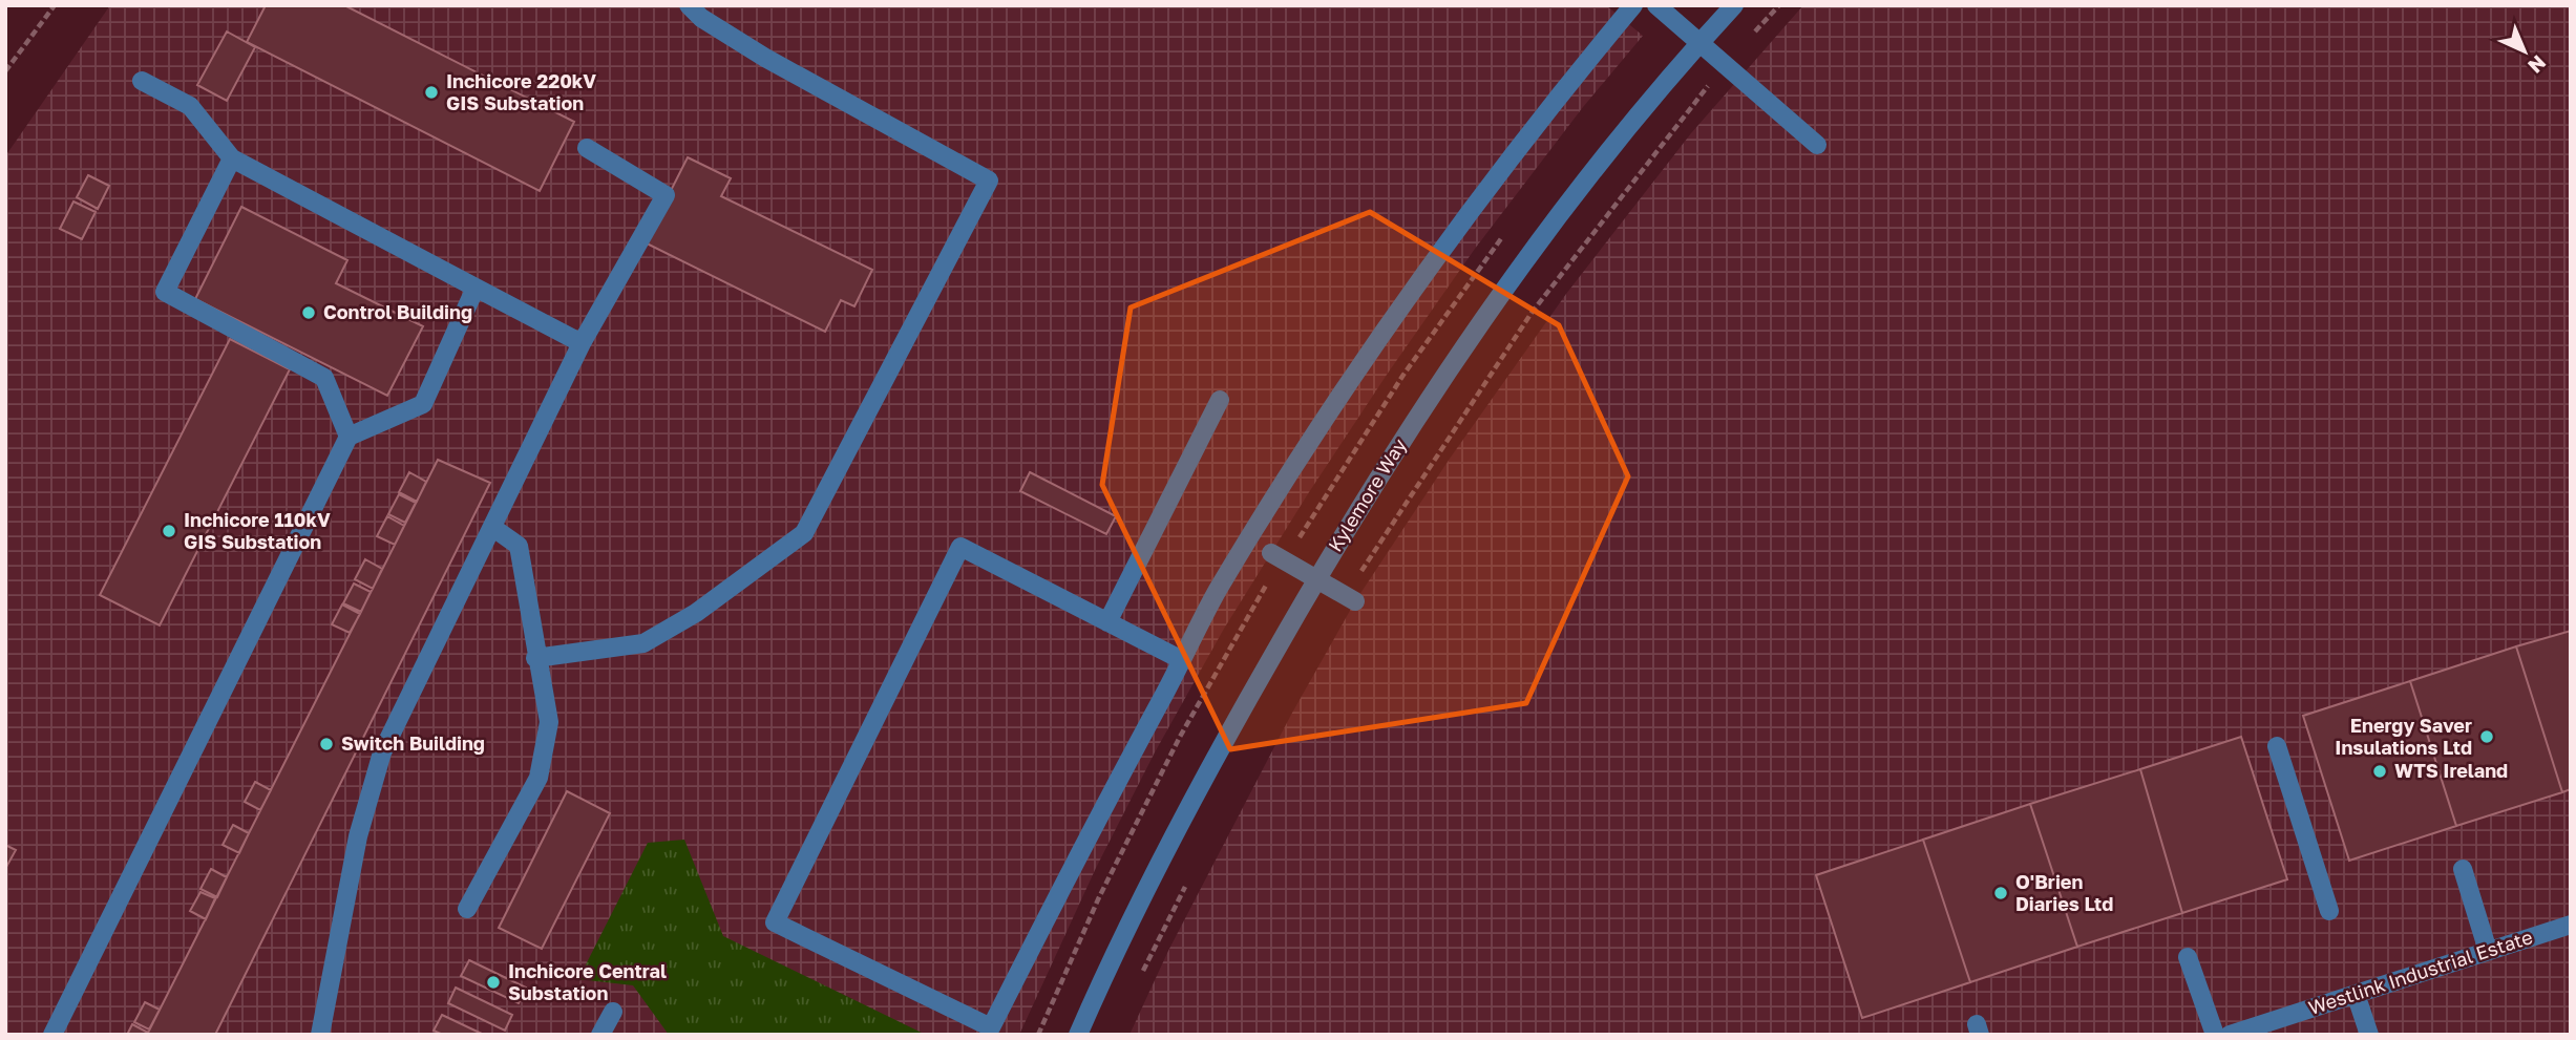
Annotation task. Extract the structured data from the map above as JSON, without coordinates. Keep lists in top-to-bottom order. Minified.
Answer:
{"streets":{"street":["Kylemore Way","Westlink Industrial Estate"]},"places":["Inchicore 220kV GIS Substation","Control Building","Inchicore 110kV GIS Substation","Energy Saver Insulations Ltd","Switch Building","WTS Ireland","O'Brien Diaries Ltd","Inchicore Central Substation"],"north":"bottom right"}
